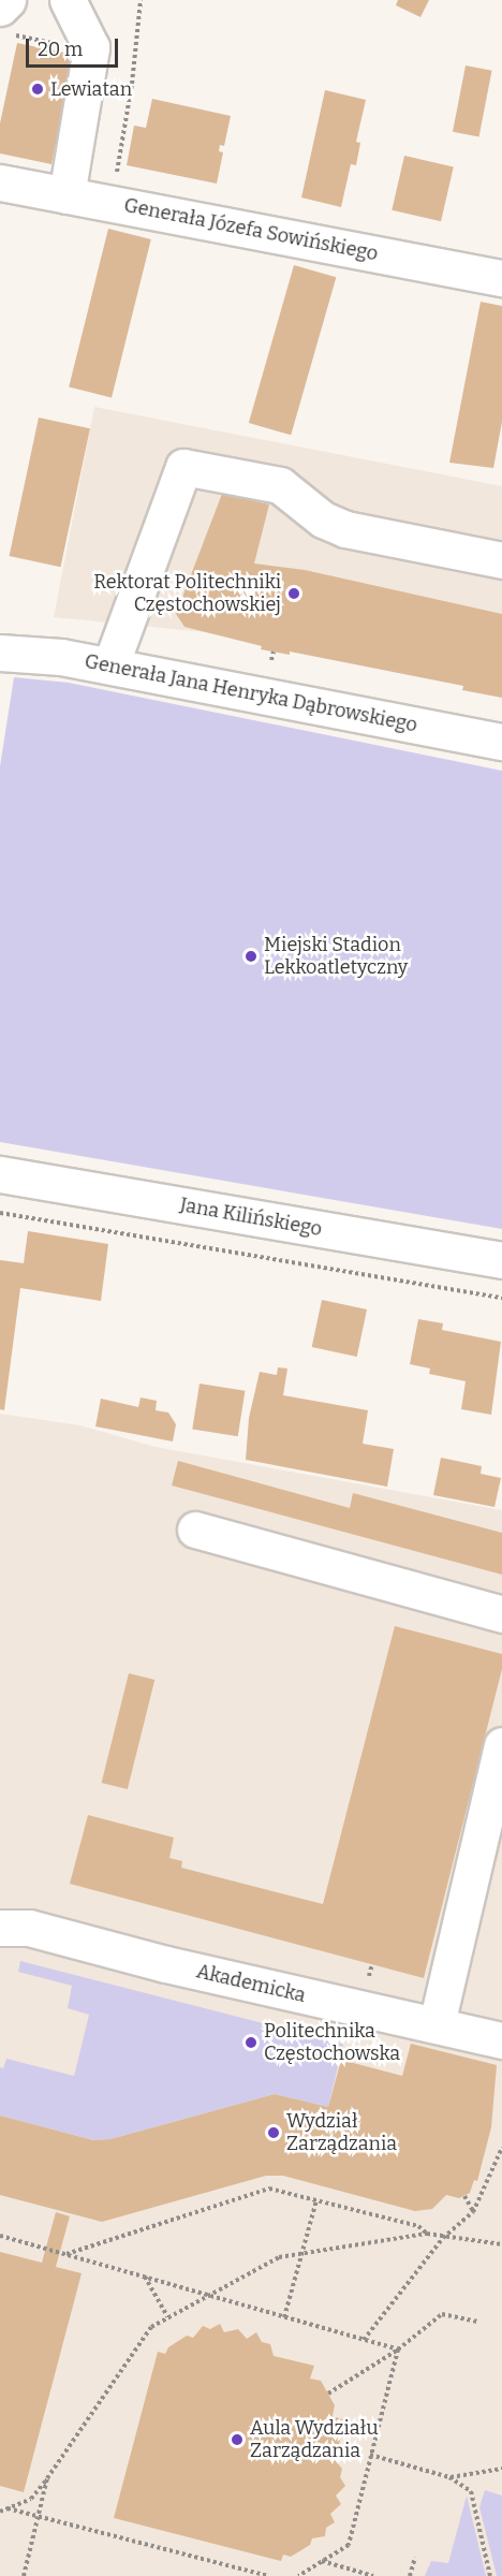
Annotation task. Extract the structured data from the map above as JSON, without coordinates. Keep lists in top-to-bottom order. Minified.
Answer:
{"streets":{"street":["Generała Józefa Sowińskiego","Generała Jana Henryka Dąbrowskiego","Jana Kilińskiego","Akademicka"]},"places":["Lewiatan","Rektorat Politechniki Częstochowskiej","Miejski Stadion Lekkoatletyczny","Politechnika Częstochowska","Wydział Zarządzania","Aula Wydziału Zarządzania"],"scale_bar":"20 m"}
